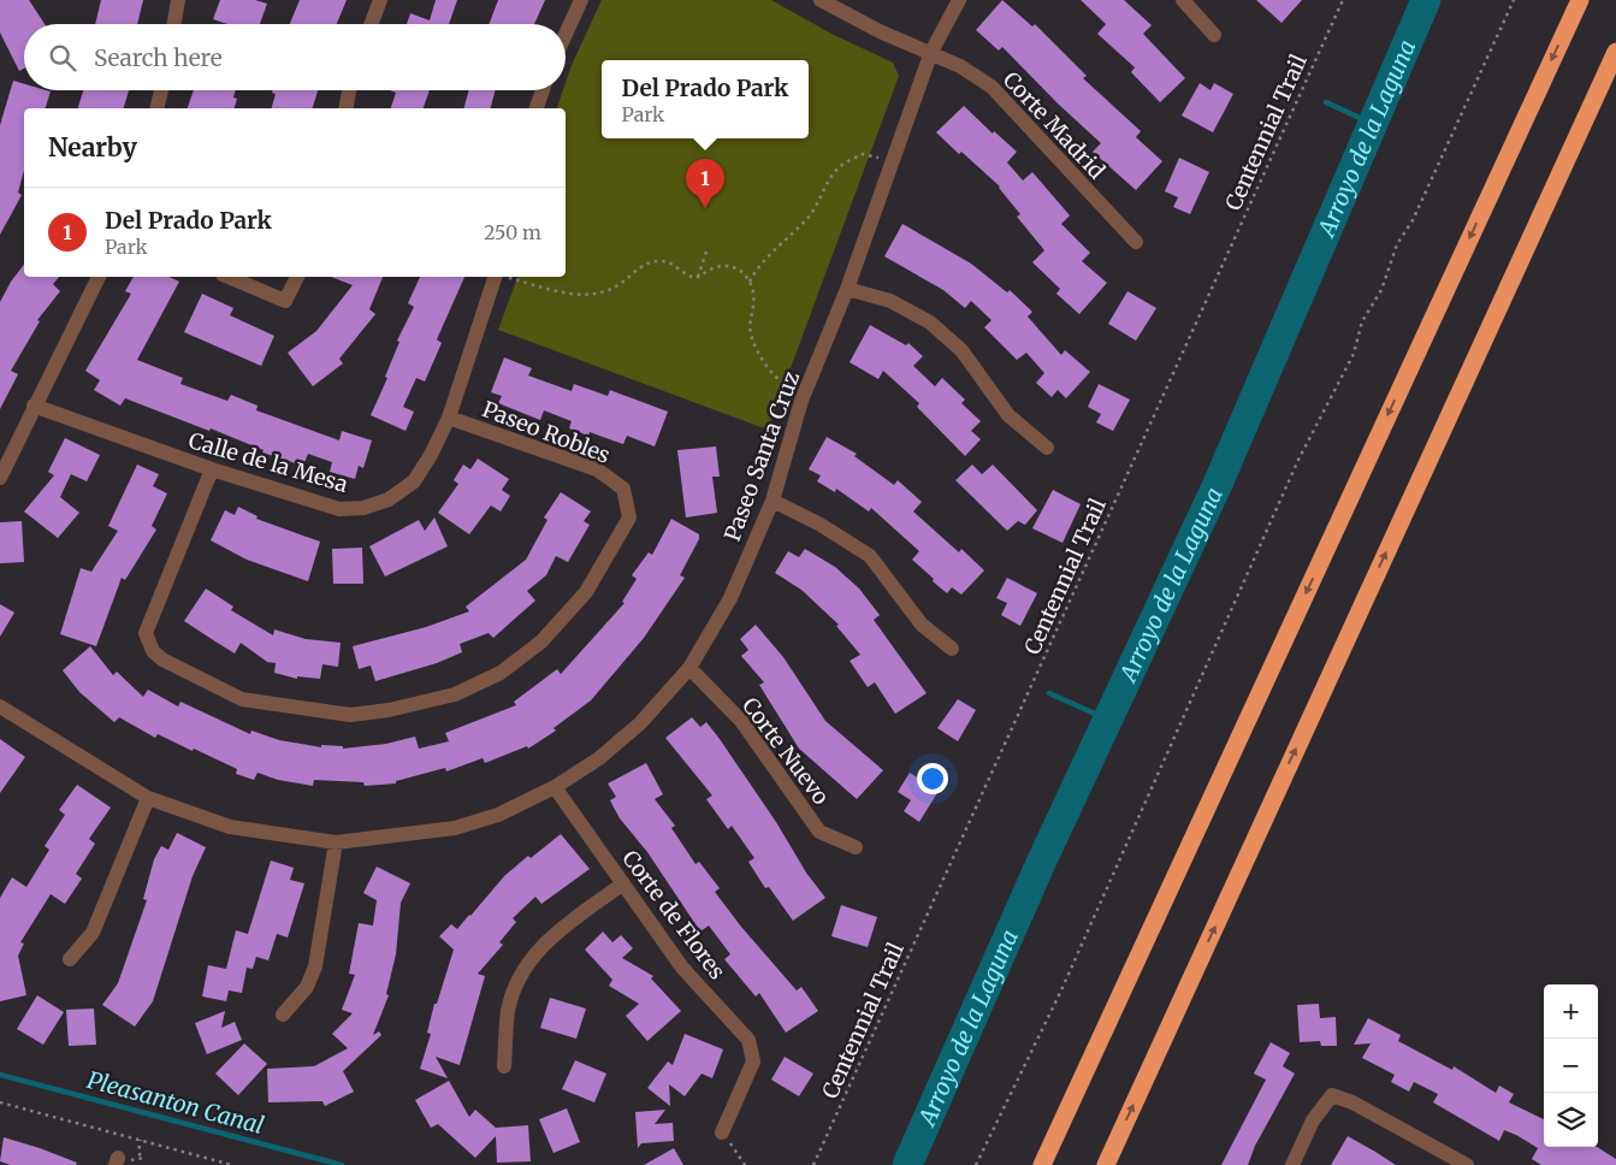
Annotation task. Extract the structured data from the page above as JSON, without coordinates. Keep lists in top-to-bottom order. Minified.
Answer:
{"streets":{"street":["Corte Madrid","Paseo Robles","Paseo Santa Cruz","Calle de la Mesa","Corte Nuevo","Corte de Flores"],"path":["Centennial Trail"]},"crossings":[["Corte Madrid","Paseo Santa Cruz"],["Paseo Robles","Calle de la Mesa"],["Paseo Santa Cruz","Corte Nuevo"],["Paseo Santa Cruz","Corte de Flores"]],"water":["Arroyo de la Laguna","Pleasanton Canal"],"page":{"search":"Search here","popup":["Del Prado Park","Park"],"heading":"Nearby","pins":"1","list":[{"mark":"1","name":"Del Prado Park","note":"Park","value":"250 m"}],"map_buttons":["+","−"]}}
